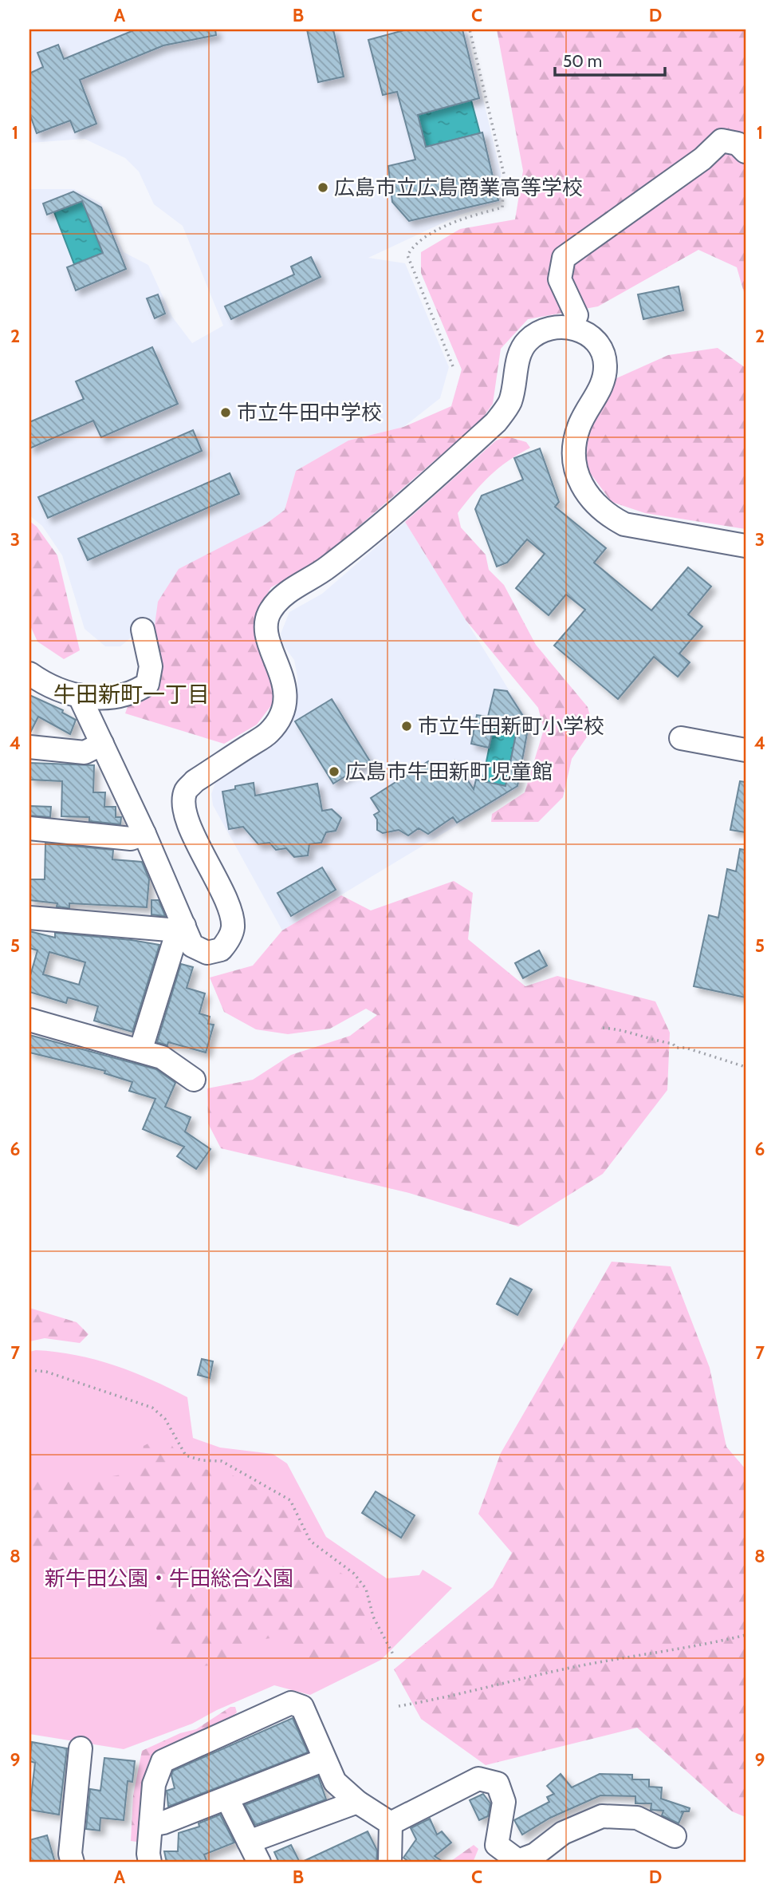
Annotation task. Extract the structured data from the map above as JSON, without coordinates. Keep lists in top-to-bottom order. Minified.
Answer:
{"districts":["牛田新町一丁目"],"parks":["新牛田公園・牛田総合公園"],"places":["広島市立広島商業高等学校","市立牛田中学校","市立牛田新町小学校","広島市牛田新町児童館"],"scale_bar":"50 m","grid":{"columns":["A","B","C","D"],"rows":["1","2","3","4","5","6","7","8","9"]}}
